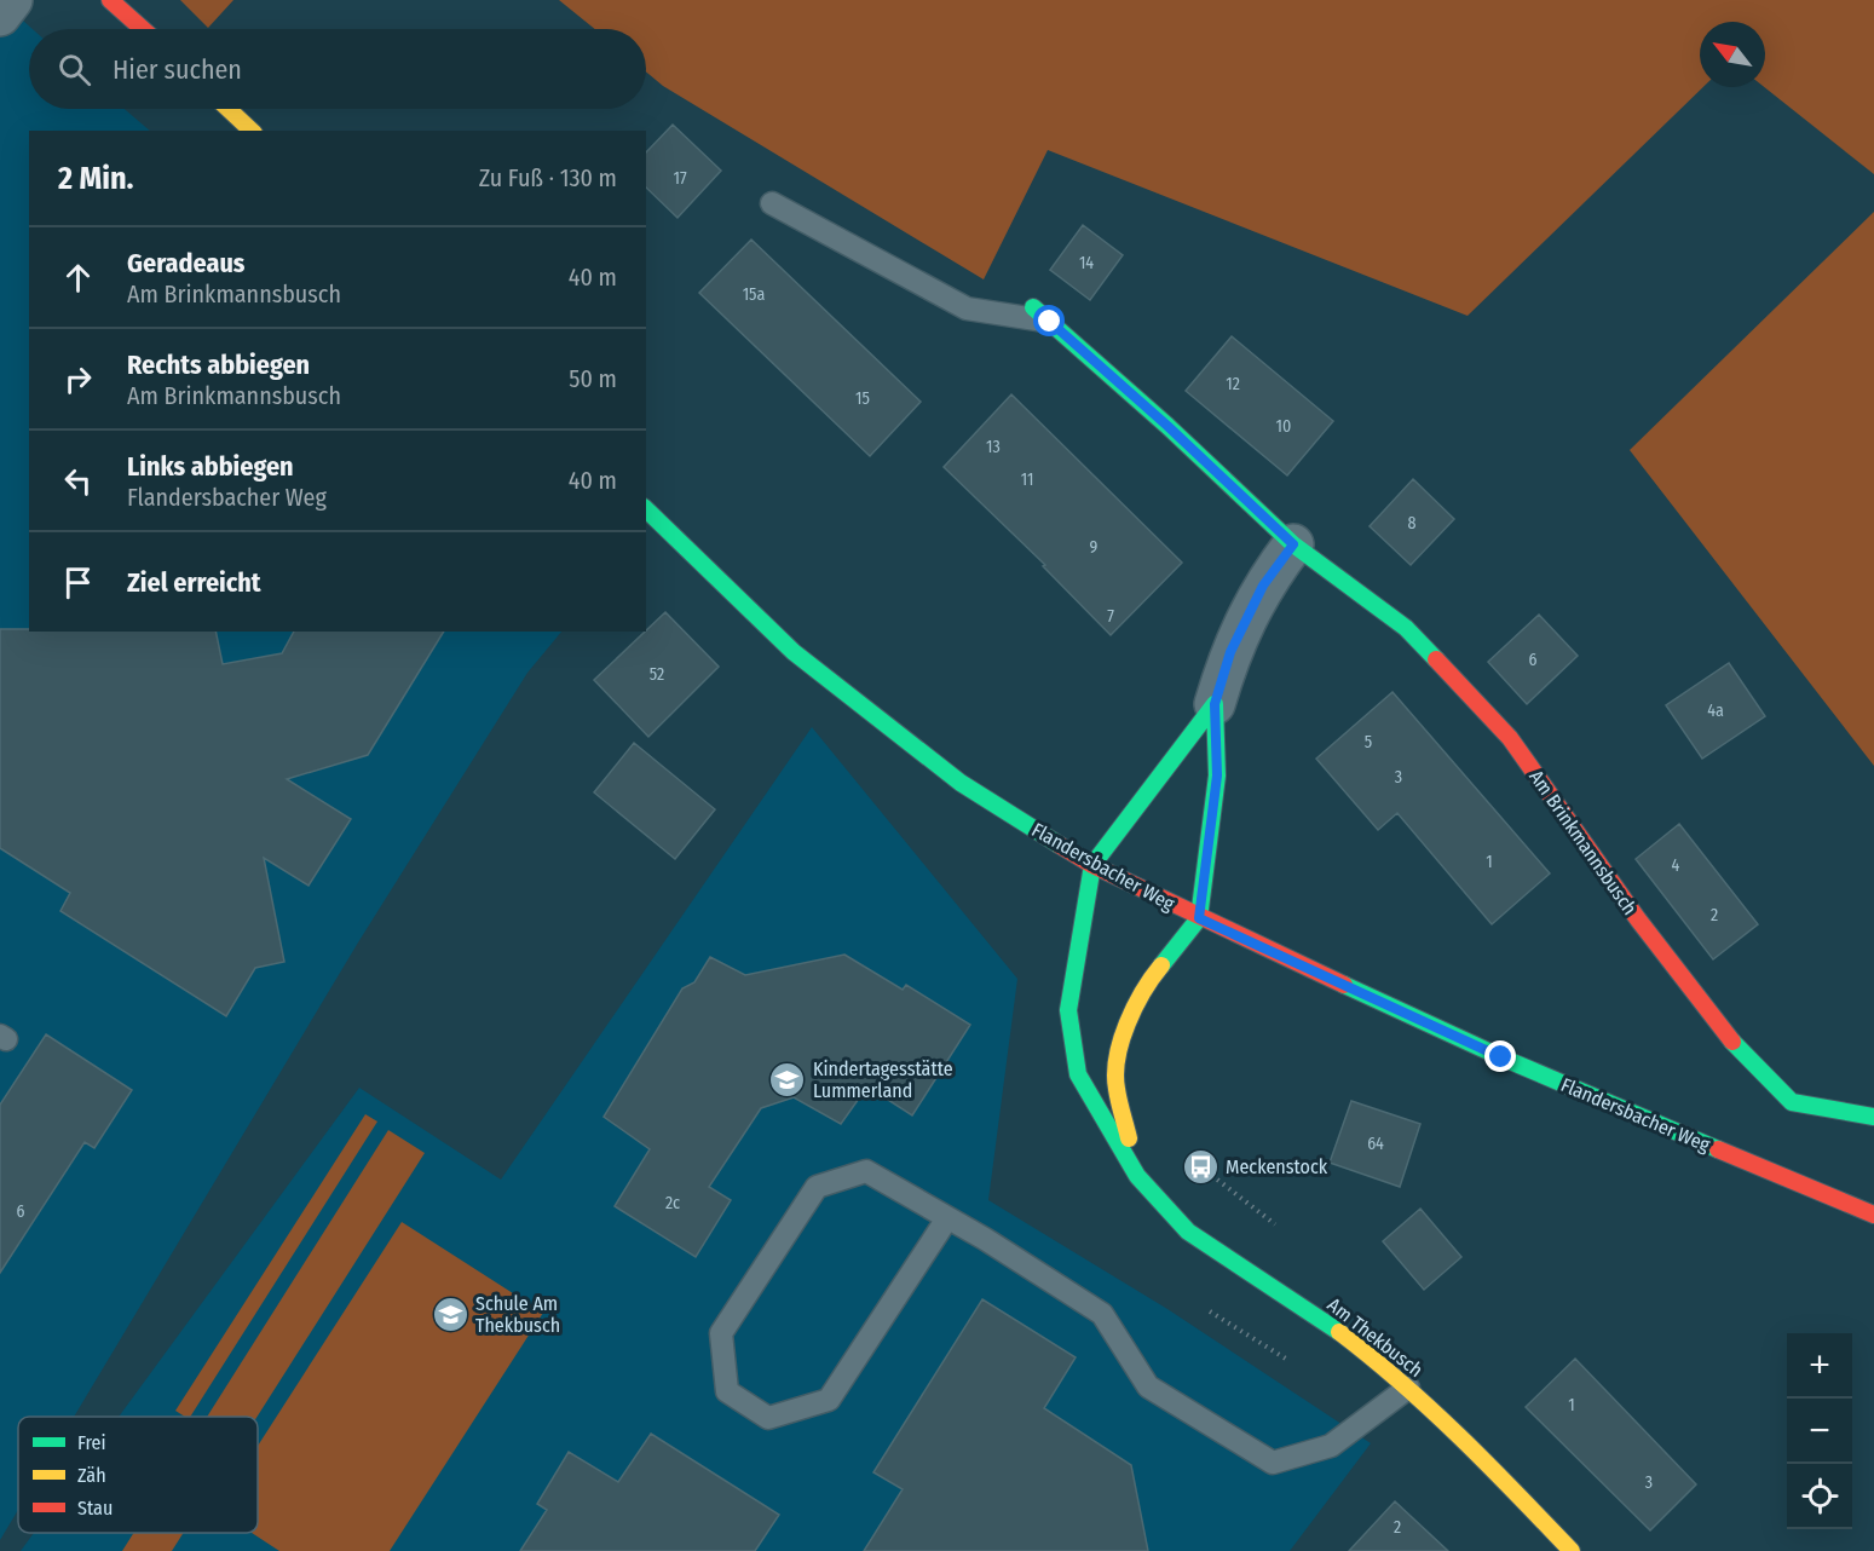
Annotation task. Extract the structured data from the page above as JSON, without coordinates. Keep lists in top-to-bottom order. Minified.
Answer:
{"streets":{"street":["Am Brinkmannsbusch","Flandersbacher Weg","Am Thekbusch"]},"crossings":[["Flandersbacher Weg","Am Thekbusch"]],"places":{"school or university":["Kindertagesstätte Lummerland","Schule Am Thekbusch"],"bus stop":["Meckenstock"]},"house_numbers":["17","14","15a","12","15","10","13","11","8","9","7","6","52","4a","5","3","1","4","2","64","2c","6","1","3","2"],"legend":["Frei","Zäh","Stau"],"north":"top left","page":{"search":"Hier suchen","heading":["2 Min.","Zu Fuß · 130 m"],"list":[["Geradeaus","Am Brinkmannsbusch","40 m"],["Rechts abbiegen","Am Brinkmannsbusch","50 m"],["Links abbiegen","Flandersbacher Weg","40 m"],"Ziel erreicht"],"map_buttons":["+","−"]}}
